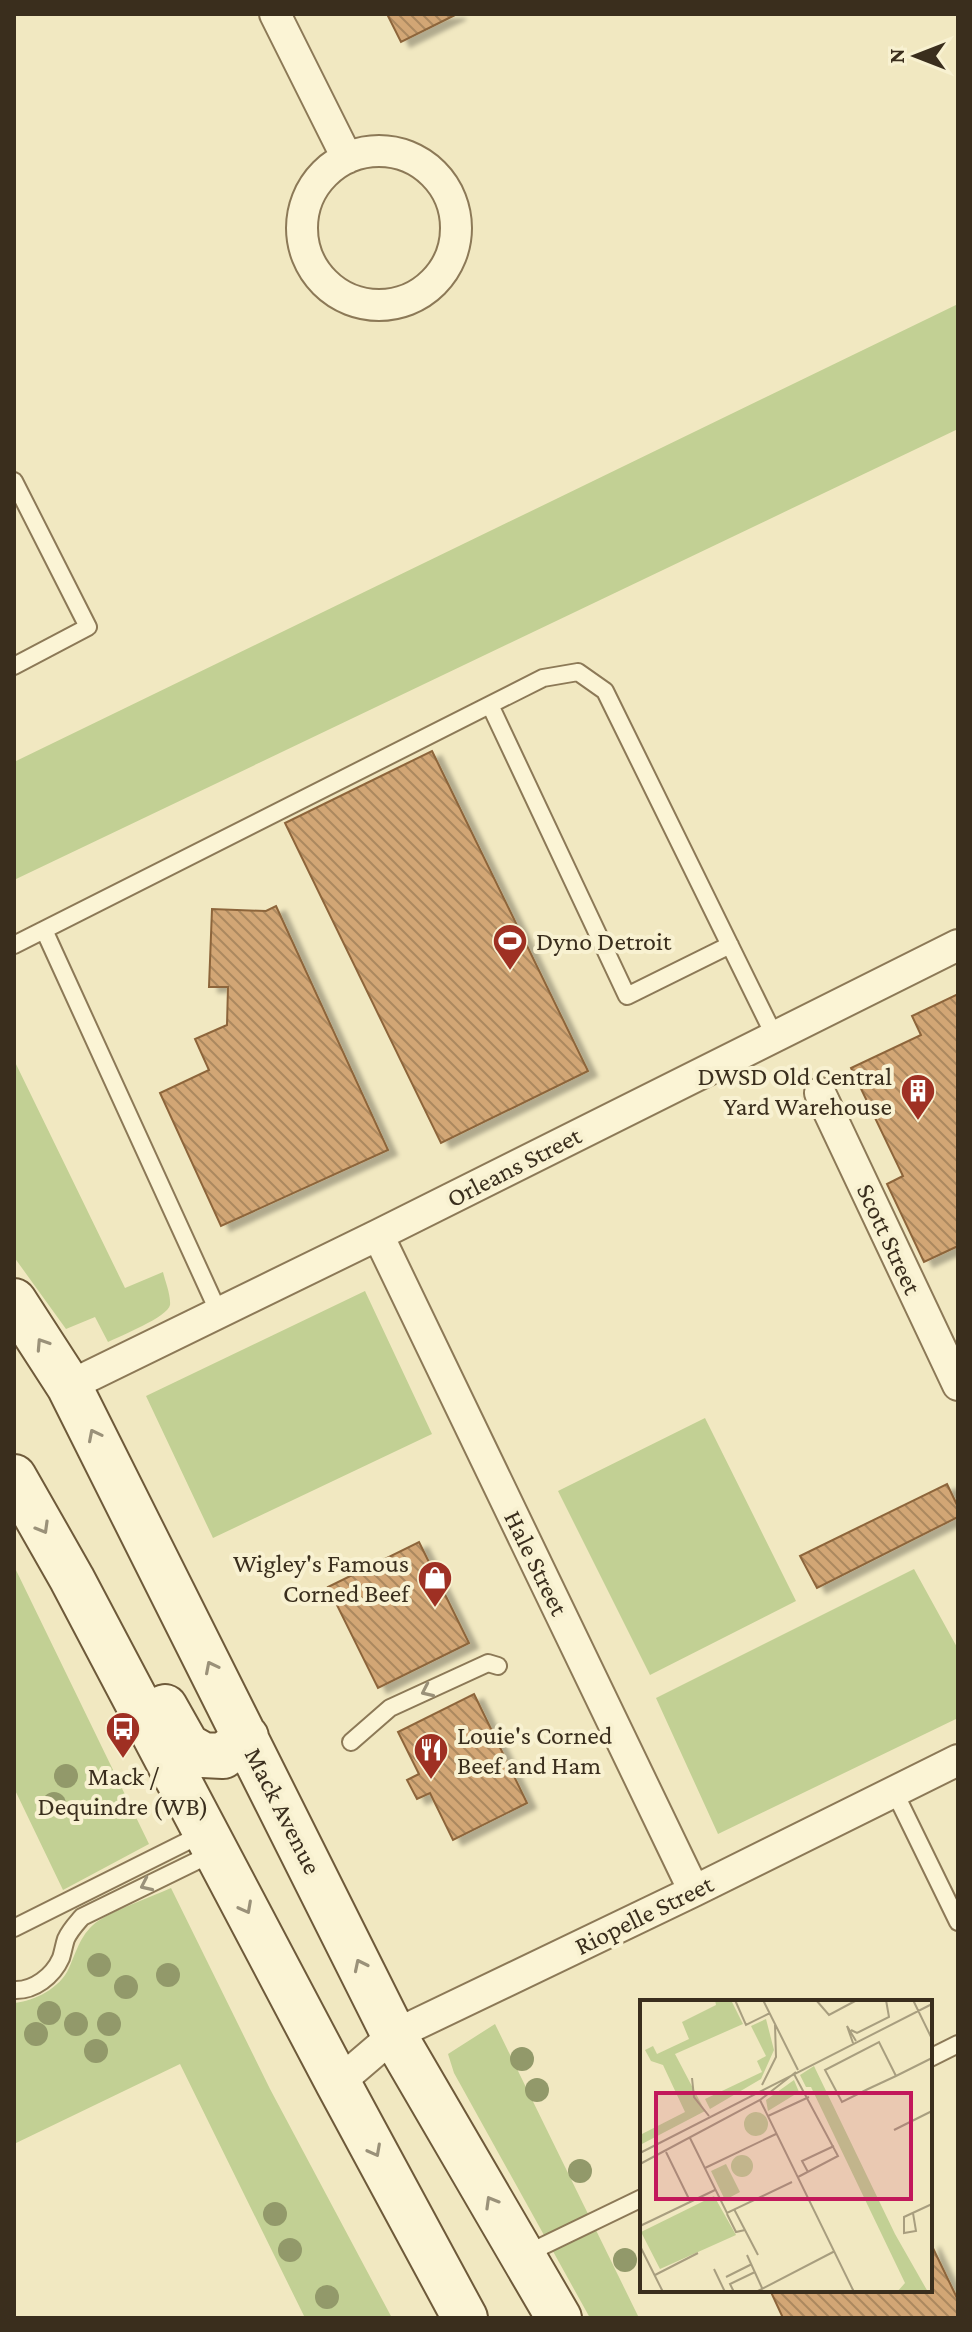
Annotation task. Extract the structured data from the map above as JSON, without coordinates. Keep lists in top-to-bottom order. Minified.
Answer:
{"streets":{"main road":["Mack Avenue"],"street":["Orleans Street","Scott Street","Hale Street","Riopelle Street"]},"crossings":[["Orleans Street","Hale Street"],["Orleans Street","Mack Avenue"],["Hale Street","Riopelle Street"],["Mack Avenue","Riopelle Street"]],"places":{"sports":["Dyno Detroit"],"building":["DWSD Old Central Yard Warehouse"],"shop":["Wigley's Famous Corned Beef"],"bus stop":["Mack / Dequindre (WB)"],"restaurant":["Louie's Corned Beef and Ham"]},"north":"left"}
